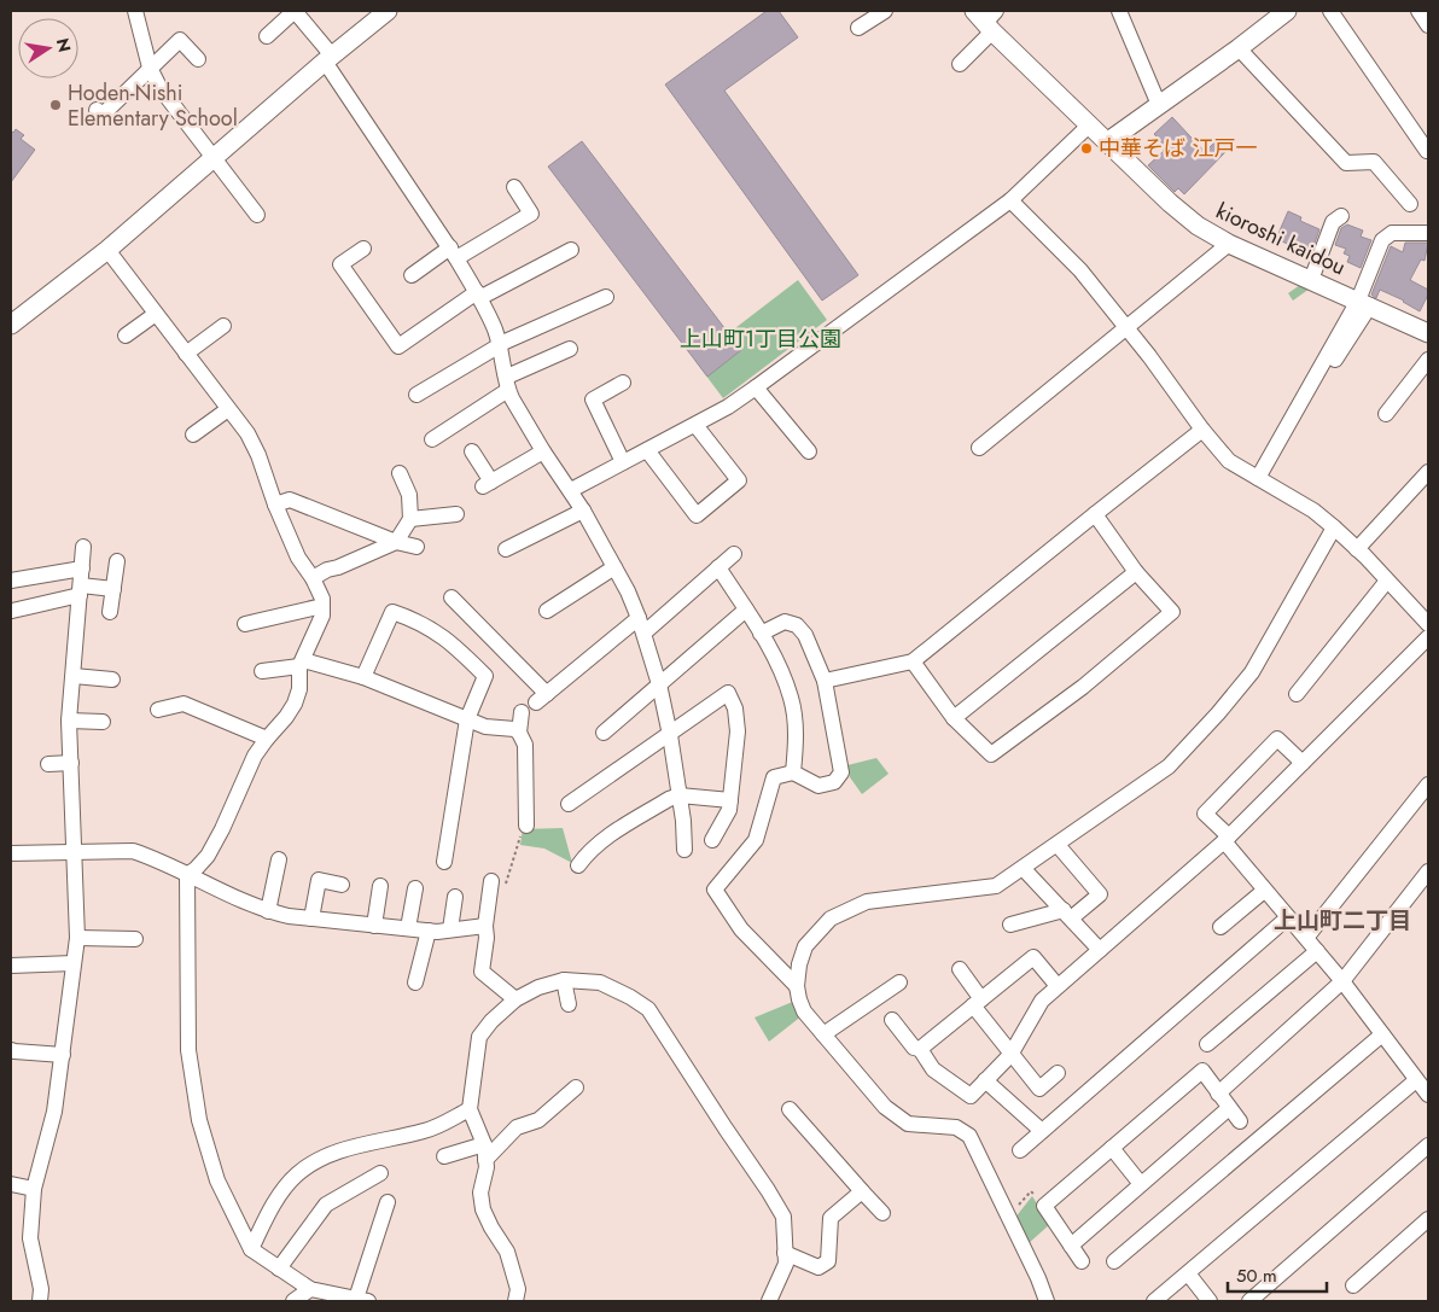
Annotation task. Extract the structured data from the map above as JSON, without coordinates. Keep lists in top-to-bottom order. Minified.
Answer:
{"streets":{"main road":["kioroshi kaidou"]},"districts":["上山町二丁目"],"parks":["上山町1丁目公園"],"places":["Hoden-Nishi Elementary School","中華そば 江戸一"],"scale_bar":"50 m","north":"right"}
